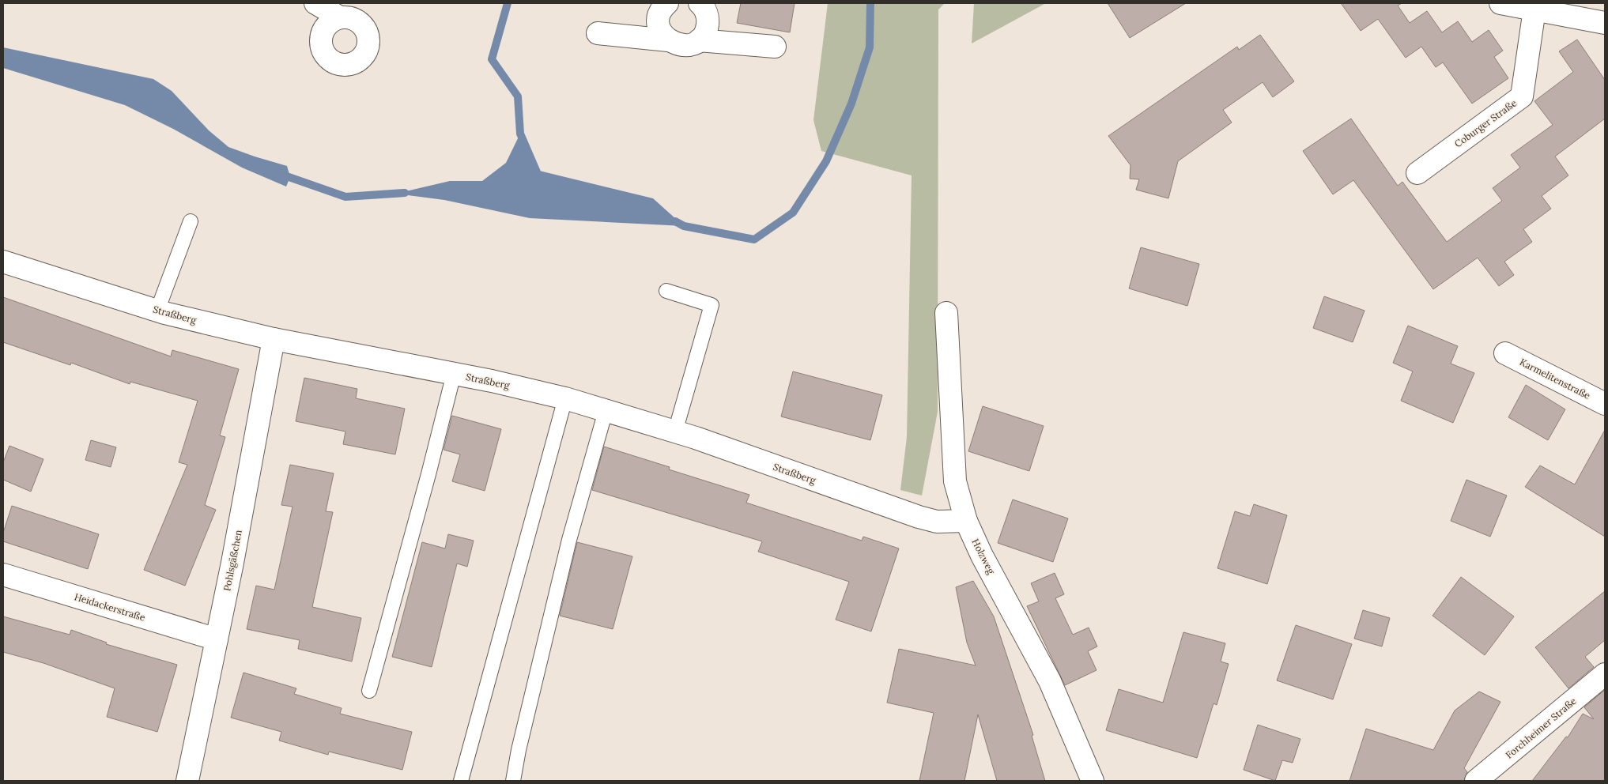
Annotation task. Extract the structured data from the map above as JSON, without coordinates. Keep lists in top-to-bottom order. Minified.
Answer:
{"streets":{"street":["Coburger Straße","Straßberg","Karmelitenstraße","Holzweg","Pohlsgäßchen","Heidackerstraße","Forchheimer Straße"]},"crossings":[["Straßberg","Holzweg"],["Straßberg","Pohlsgäßchen"],["Pohlsgäßchen","Heidackerstraße"]]}
